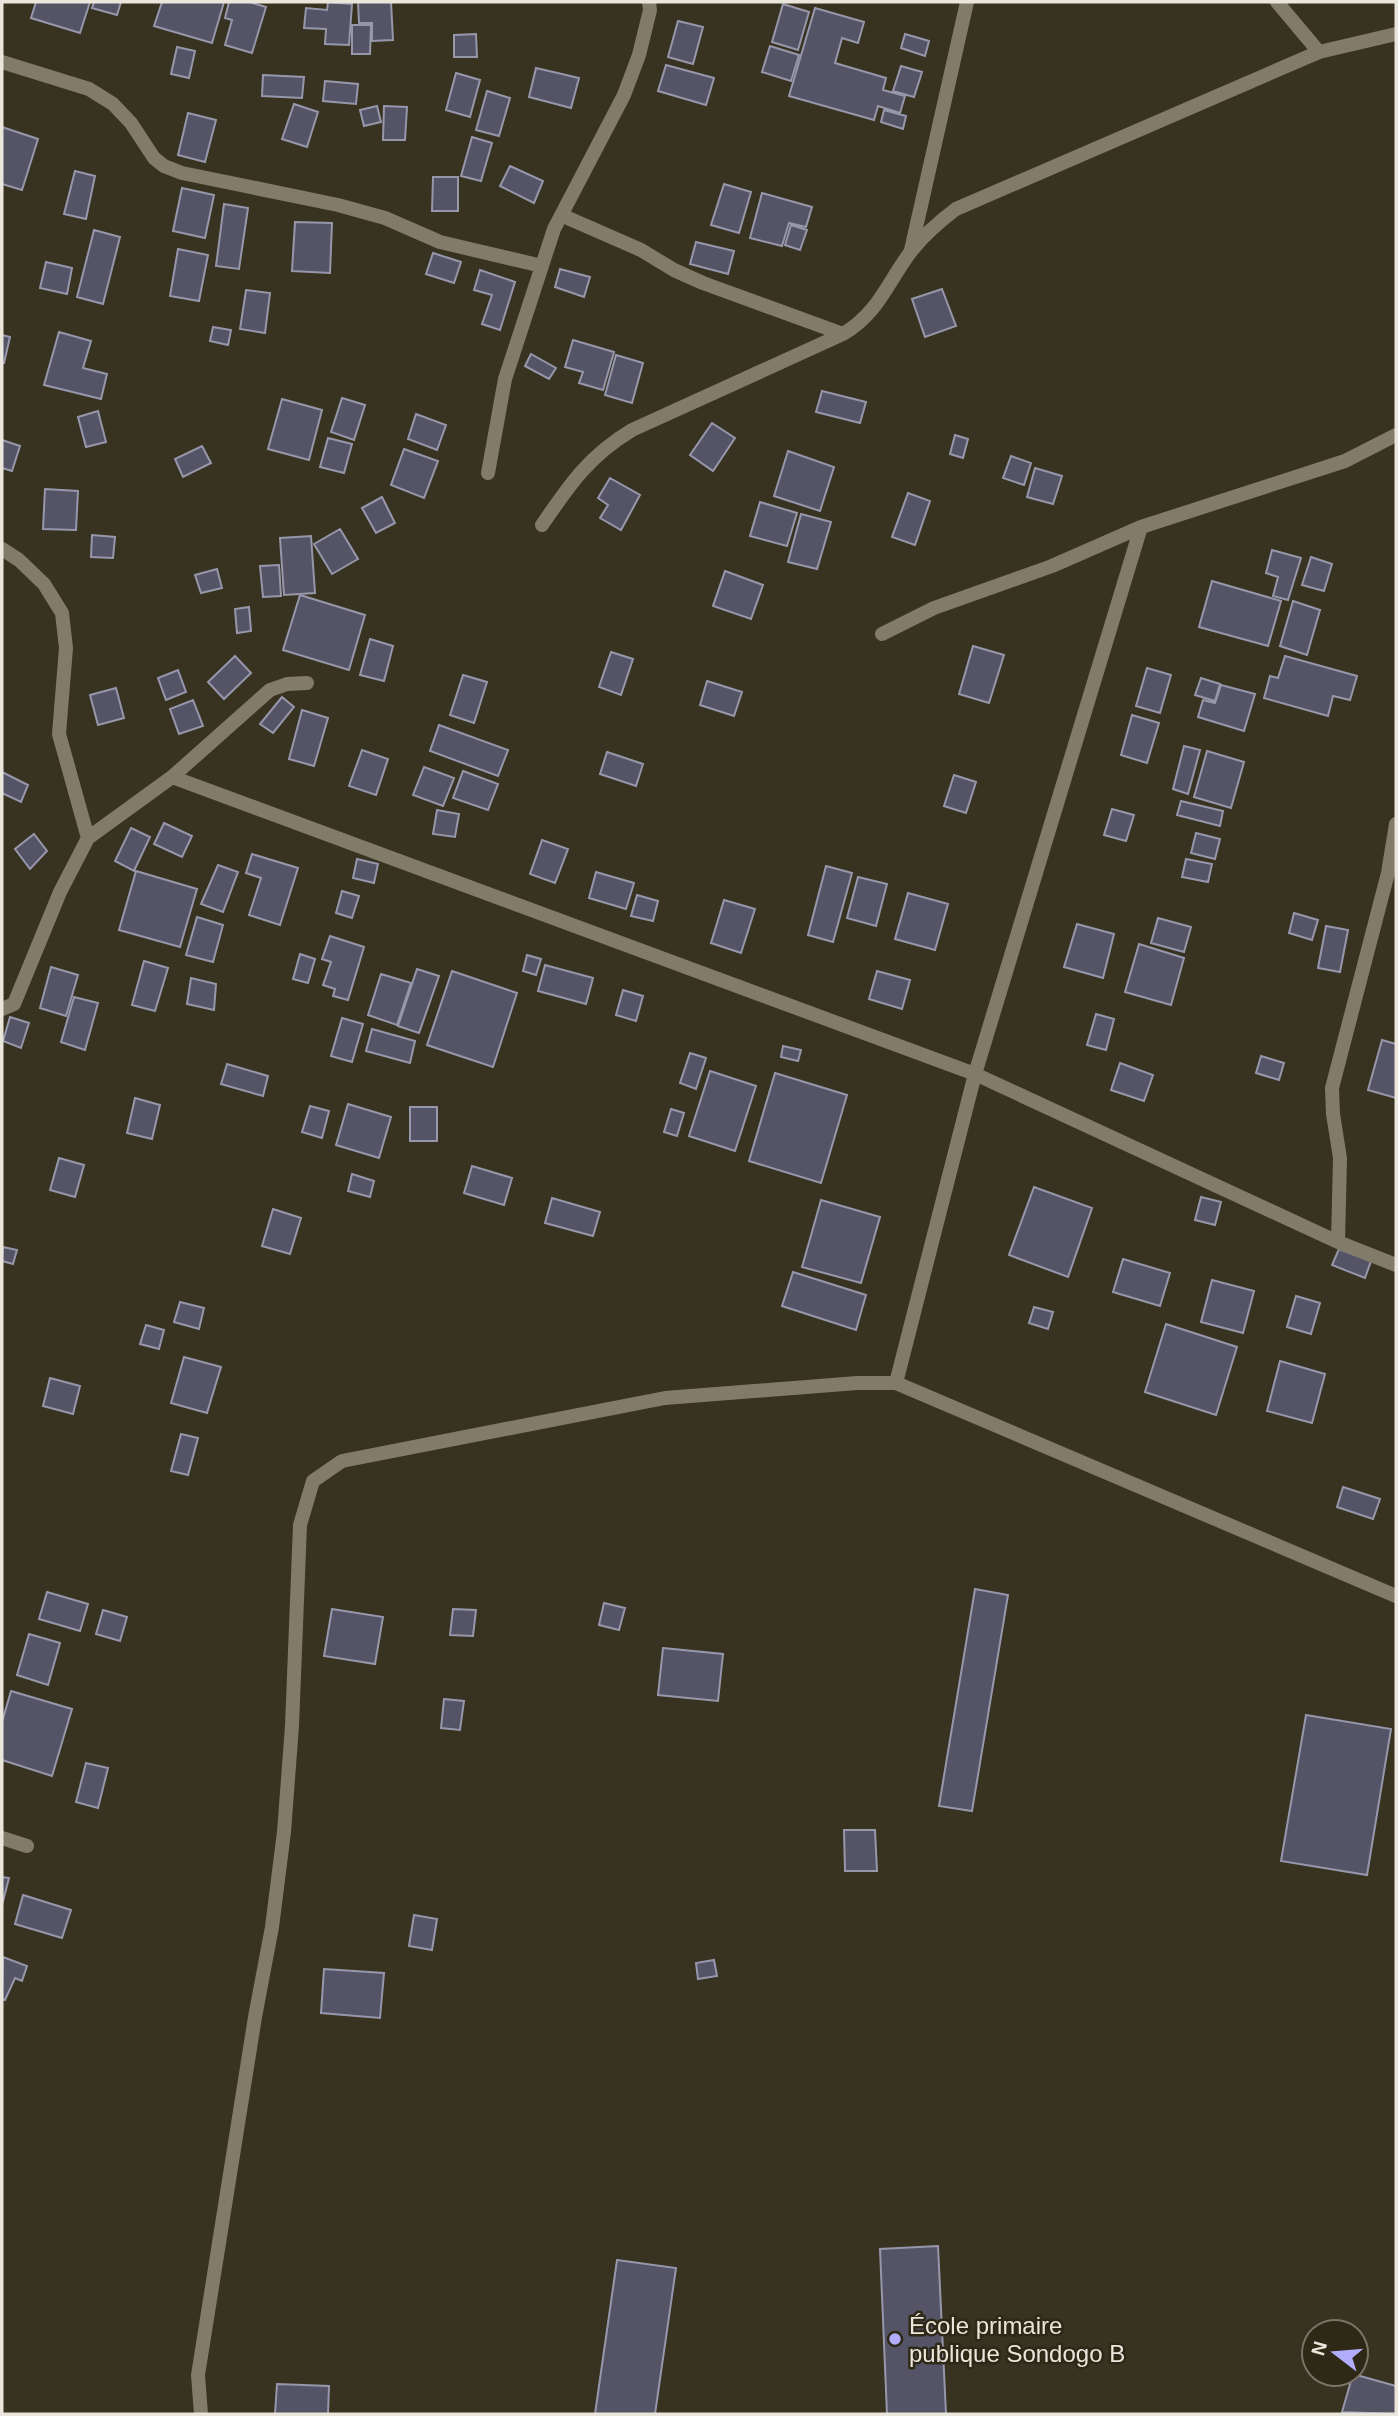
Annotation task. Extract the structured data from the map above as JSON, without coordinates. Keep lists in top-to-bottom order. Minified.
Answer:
{"places":["École primaire publique Sondogo B"],"north":"left"}
